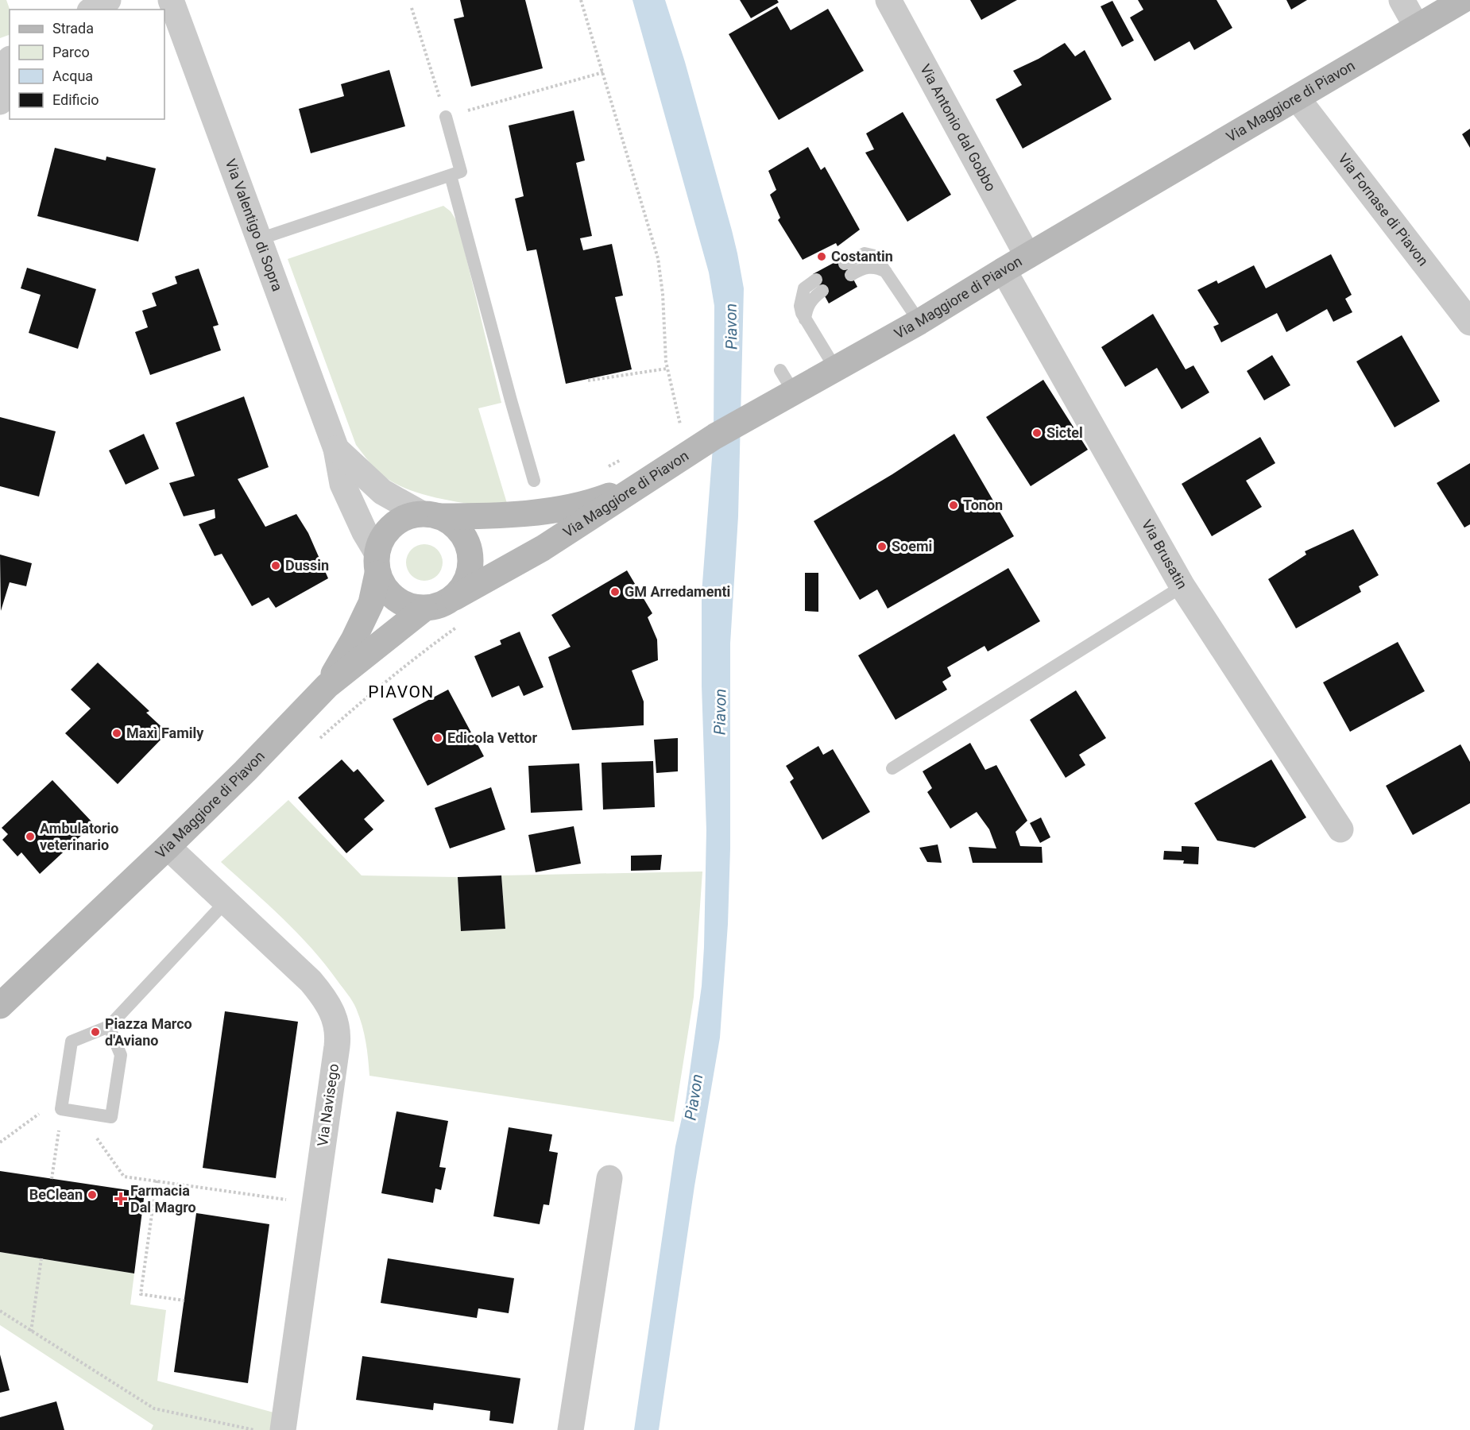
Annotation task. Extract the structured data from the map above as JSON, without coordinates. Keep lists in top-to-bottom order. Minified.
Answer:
{"streets":{"main road":["Via Maggiore di Piavon"],"street":["Via Antonio dal Gobbo","Via Fornase di Piavon","Via Valentigo di Sopra","Via Brusatin","Via Navisego"]},"crossings":[["Via Maggiore di Piavon","Via Antonio dal Gobbo"],["Via Maggiore di Piavon","Via Fornase di Piavon"],["Via Maggiore di Piavon","Via Valentigo di Sopra"],["Via Maggiore di Piavon","Via Brusatin"],["Via Maggiore di Piavon","Via Navisego"]],"districts":["PIAVON"],"water":["Piavon"],"places":{"other":["Costantin","Sictel","Tonon","Soemi","Dussin","GM Arredamenti","Maxì Family","Edicola Vettor","Ambulatorio veterinario","Piazza Marco d'Aviano","BeClean"],"health":["Farmacia Dal Magro"]},"legend":["Strada","Parco","Acqua","Edificio"]}
